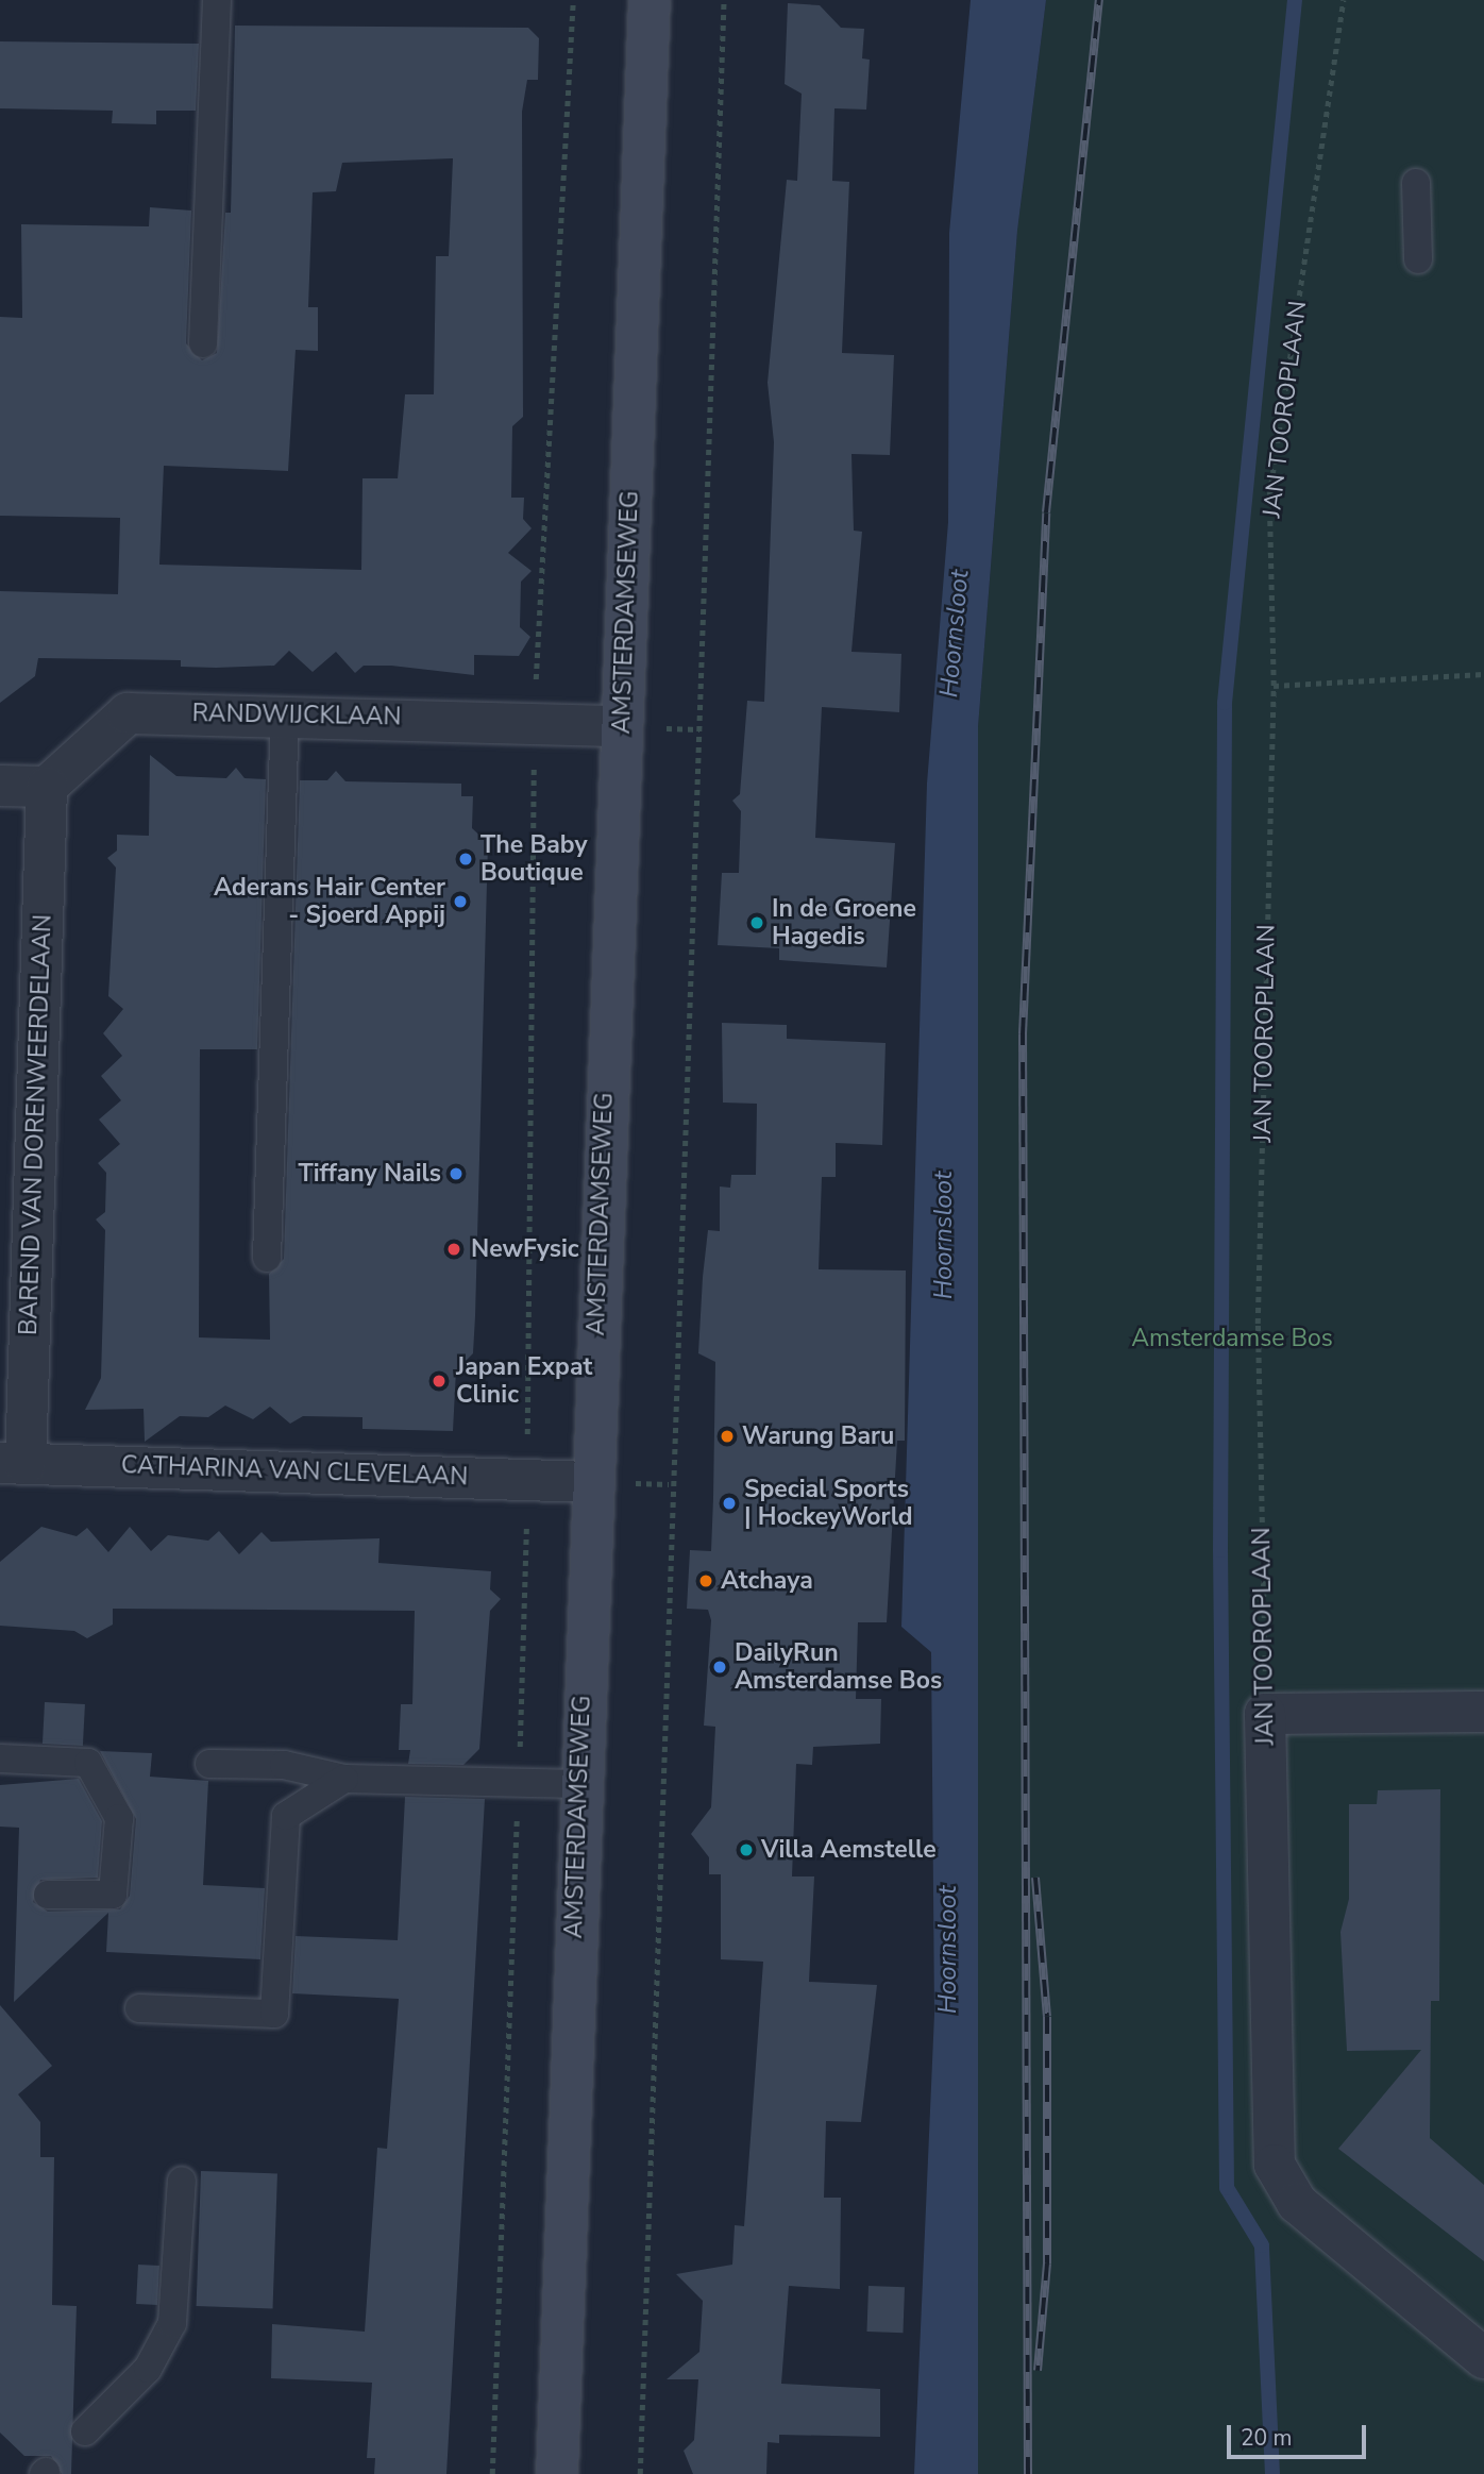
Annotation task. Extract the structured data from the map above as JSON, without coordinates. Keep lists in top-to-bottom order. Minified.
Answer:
{"streets":{"main road":["AMSTERDAMSEWEG"],"street":["JAN TOOROPLAAN","RANDWIJCKLAAN","BAREND VAN DORENWEERDELAAN","CATHARINA VAN CLEVELAAN"]},"crossings":[["AMSTERDAMSEWEG","RANDWIJCKLAAN"],["AMSTERDAMSEWEG","CATHARINA VAN CLEVELAAN"],["RANDWIJCKLAAN","BAREND VAN DORENWEERDELAAN"],["BAREND VAN DORENWEERDELAAN","CATHARINA VAN CLEVELAAN"]],"water":["Hoornsloot"],"parks":["Amsterdamse Bos"],"places":["The Baby Boutique","Aderans Hair Center - Sjoerd Appij","In de Groene Hagedis","Tiffany Nails","NewFysic","Japan Expat Clinic","Warung Baru","Special Sports | HockeyWorld","Atchaya","DailyRun Amsterdamse Bos","Villa Aemstelle"],"scale_bar":"20 m"}
